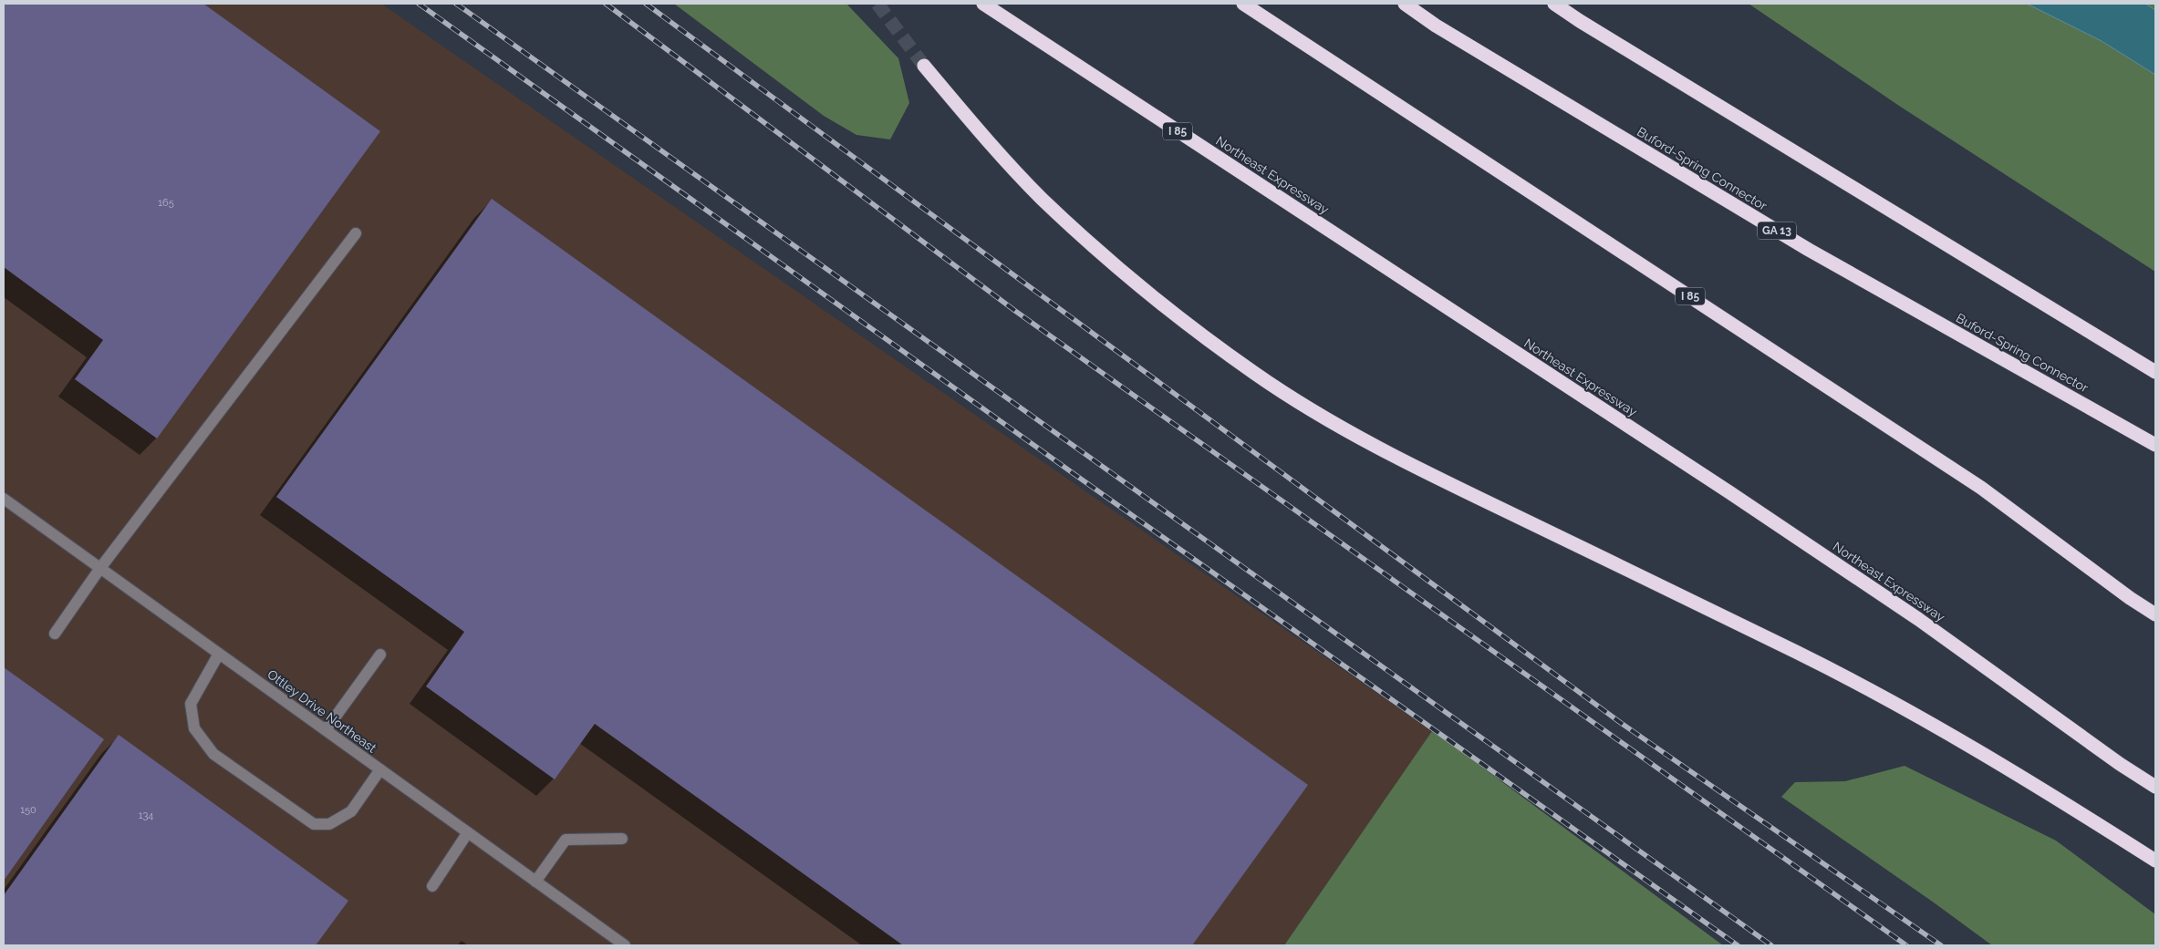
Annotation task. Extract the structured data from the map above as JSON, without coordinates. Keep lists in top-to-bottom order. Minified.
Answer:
{"streets":{"highway":["I 85","Buford-Spring Connector","Northeast Expressway","GA 13"],"street":["Ottley Drive Northeast"]},"house_numbers":["165","150","134"]}
